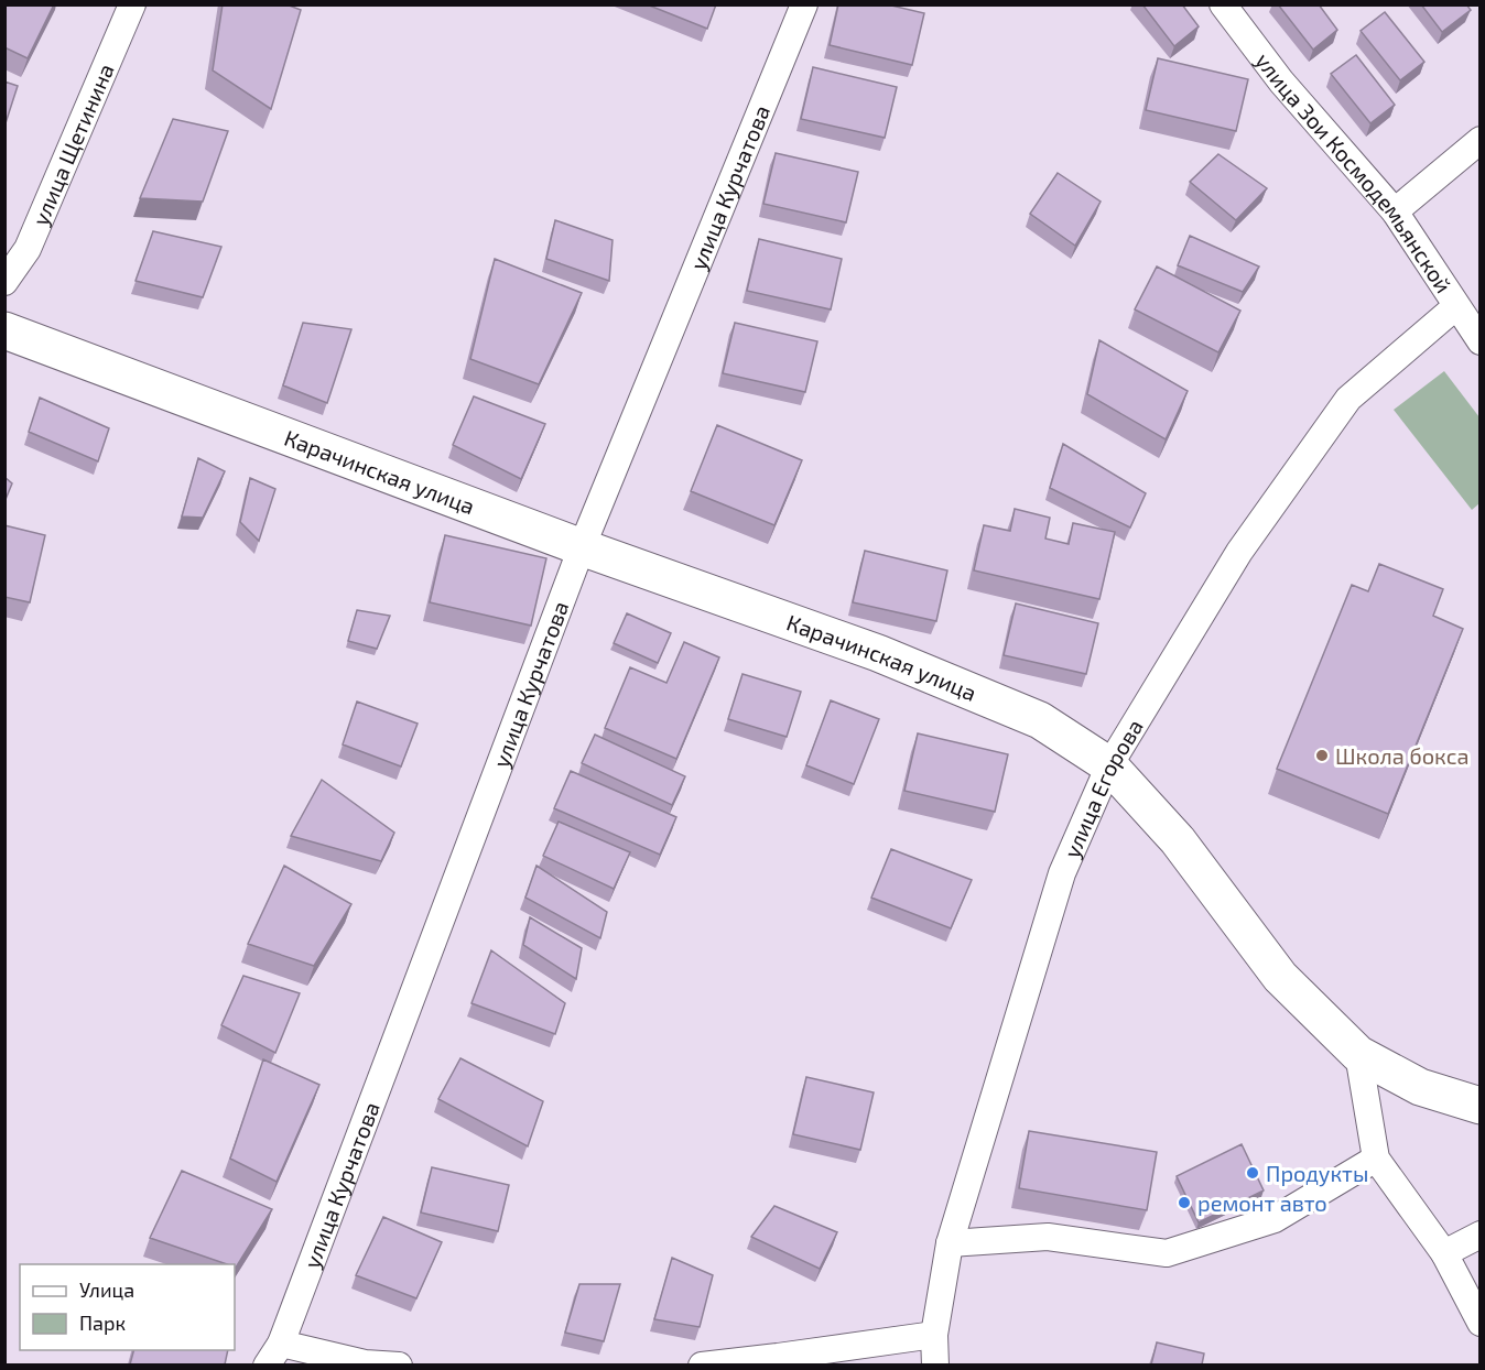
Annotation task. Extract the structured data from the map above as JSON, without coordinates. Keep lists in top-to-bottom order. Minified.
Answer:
{"streets":{"street":["улица Щетинина","улица Зои Космодемьянской","улица Курчатова","Карачинская улица","улица Егорова"]},"crossings":[["улица Зои Космодемьянской","улица Егорова"],["улица Курчатова","Карачинская улица"],["Карачинская улица","улица Егорова"]],"places":["Школа бокса","Продукты","ремонт авто"],"legend":["Улица","Парк"]}
